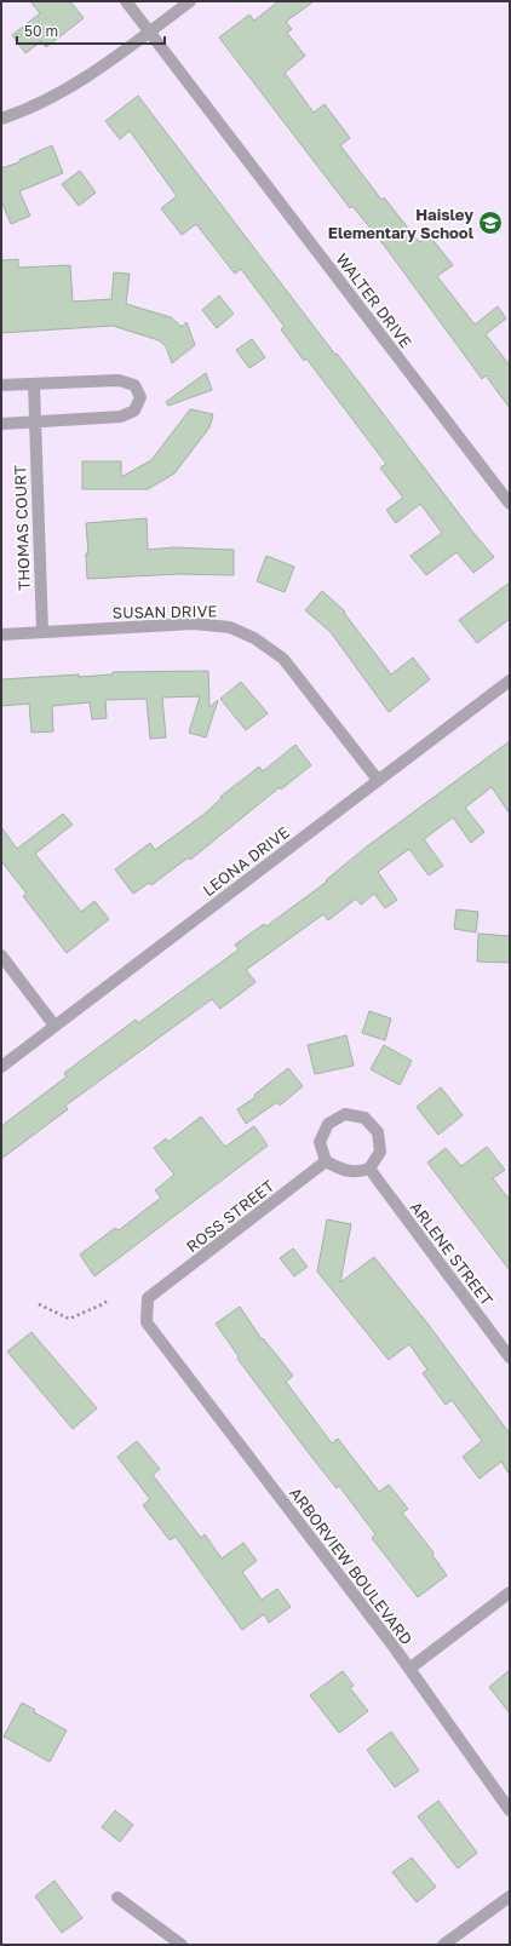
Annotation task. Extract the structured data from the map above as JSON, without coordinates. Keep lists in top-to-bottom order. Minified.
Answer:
{"streets":{"street":["WALTER DRIVE","THOMAS COURT","SUSAN DRIVE","LEONA DRIVE","ROSS STREET","ARLENE STREET","ARBORVIEW BOULEVARD"]},"crossings":[["THOMAS COURT","SUSAN DRIVE"],["SUSAN DRIVE","LEONA DRIVE"],["ROSS STREET","ARLENE STREET"],["ROSS STREET","ARBORVIEW BOULEVARD"]],"places":{"school or university":["Haisley Elementary School"]},"scale_bar":"50 m"}
